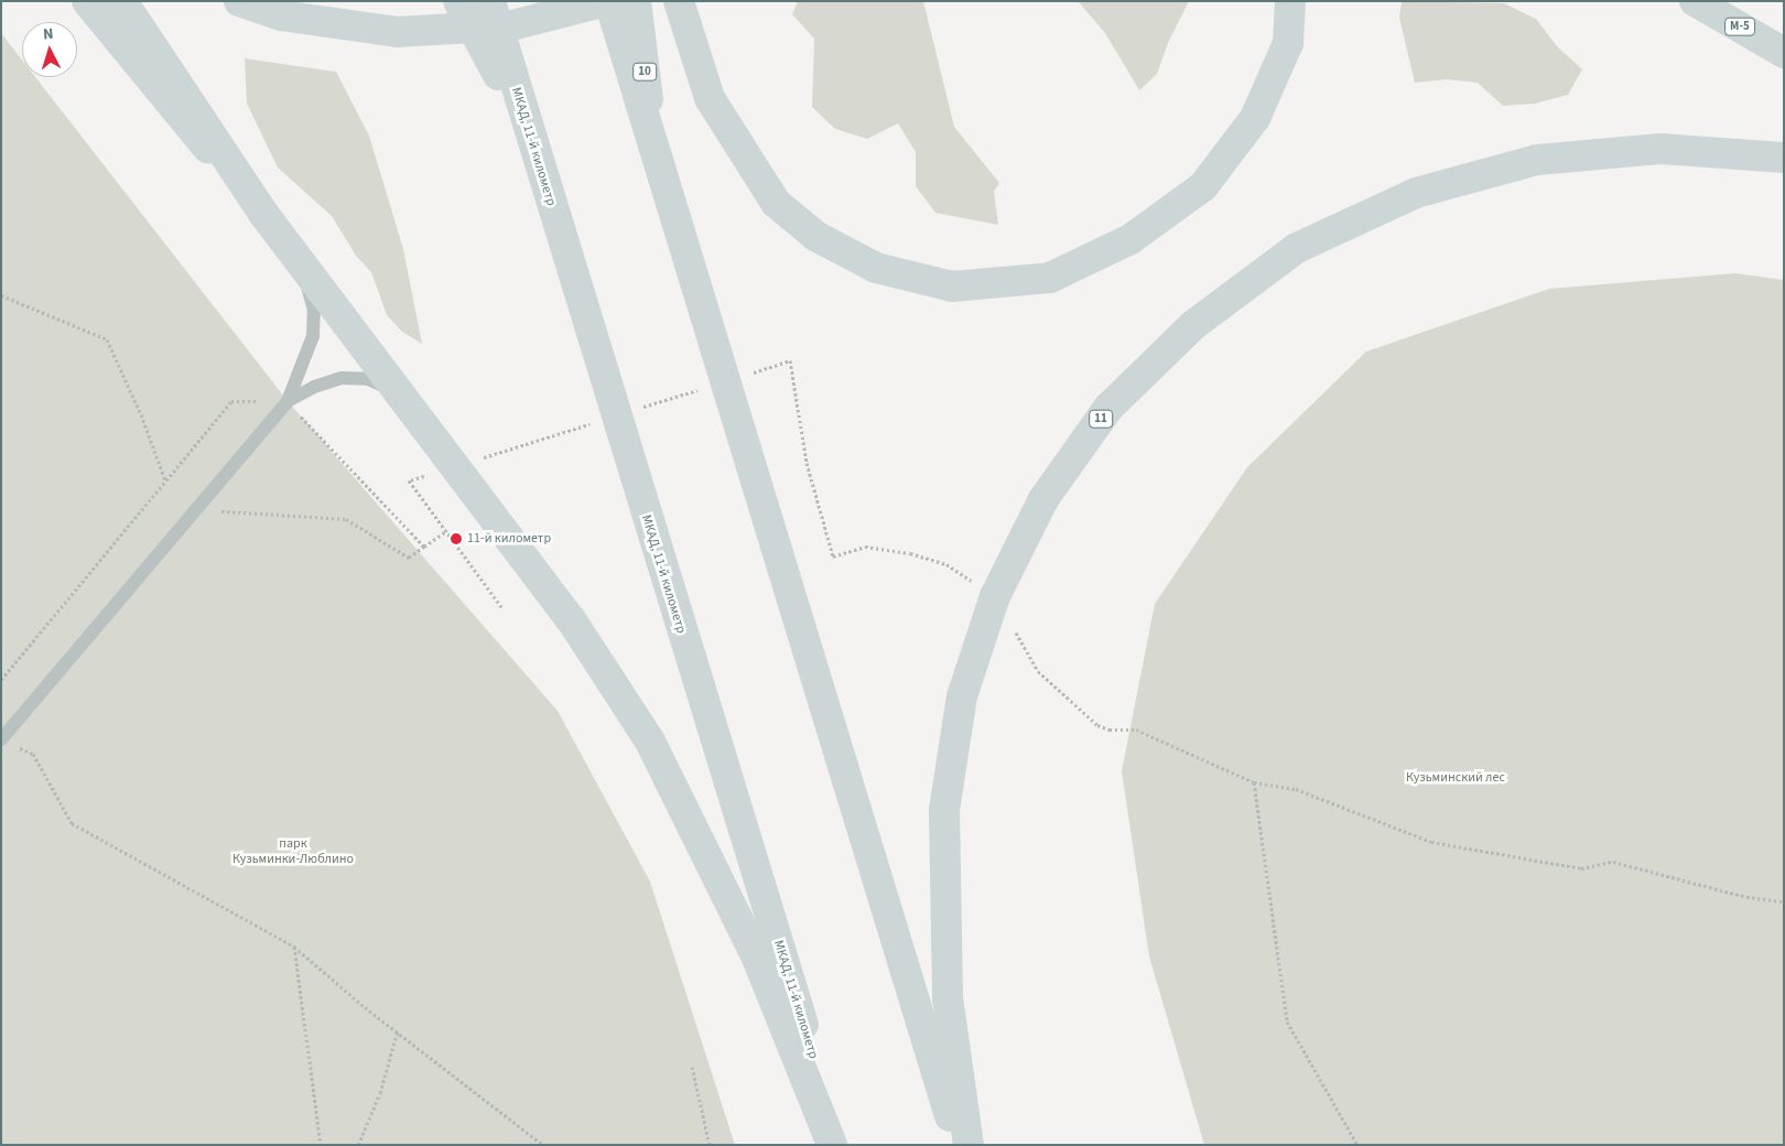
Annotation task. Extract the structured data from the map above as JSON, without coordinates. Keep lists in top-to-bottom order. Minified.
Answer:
{"streets":{"main road":["М-5","10","МКАД, 11-й километр","11"]},"parks":["Кузьминский лес","парк Кузьминки-Люблино"],"places":["11-й километр"],"north":"top"}
